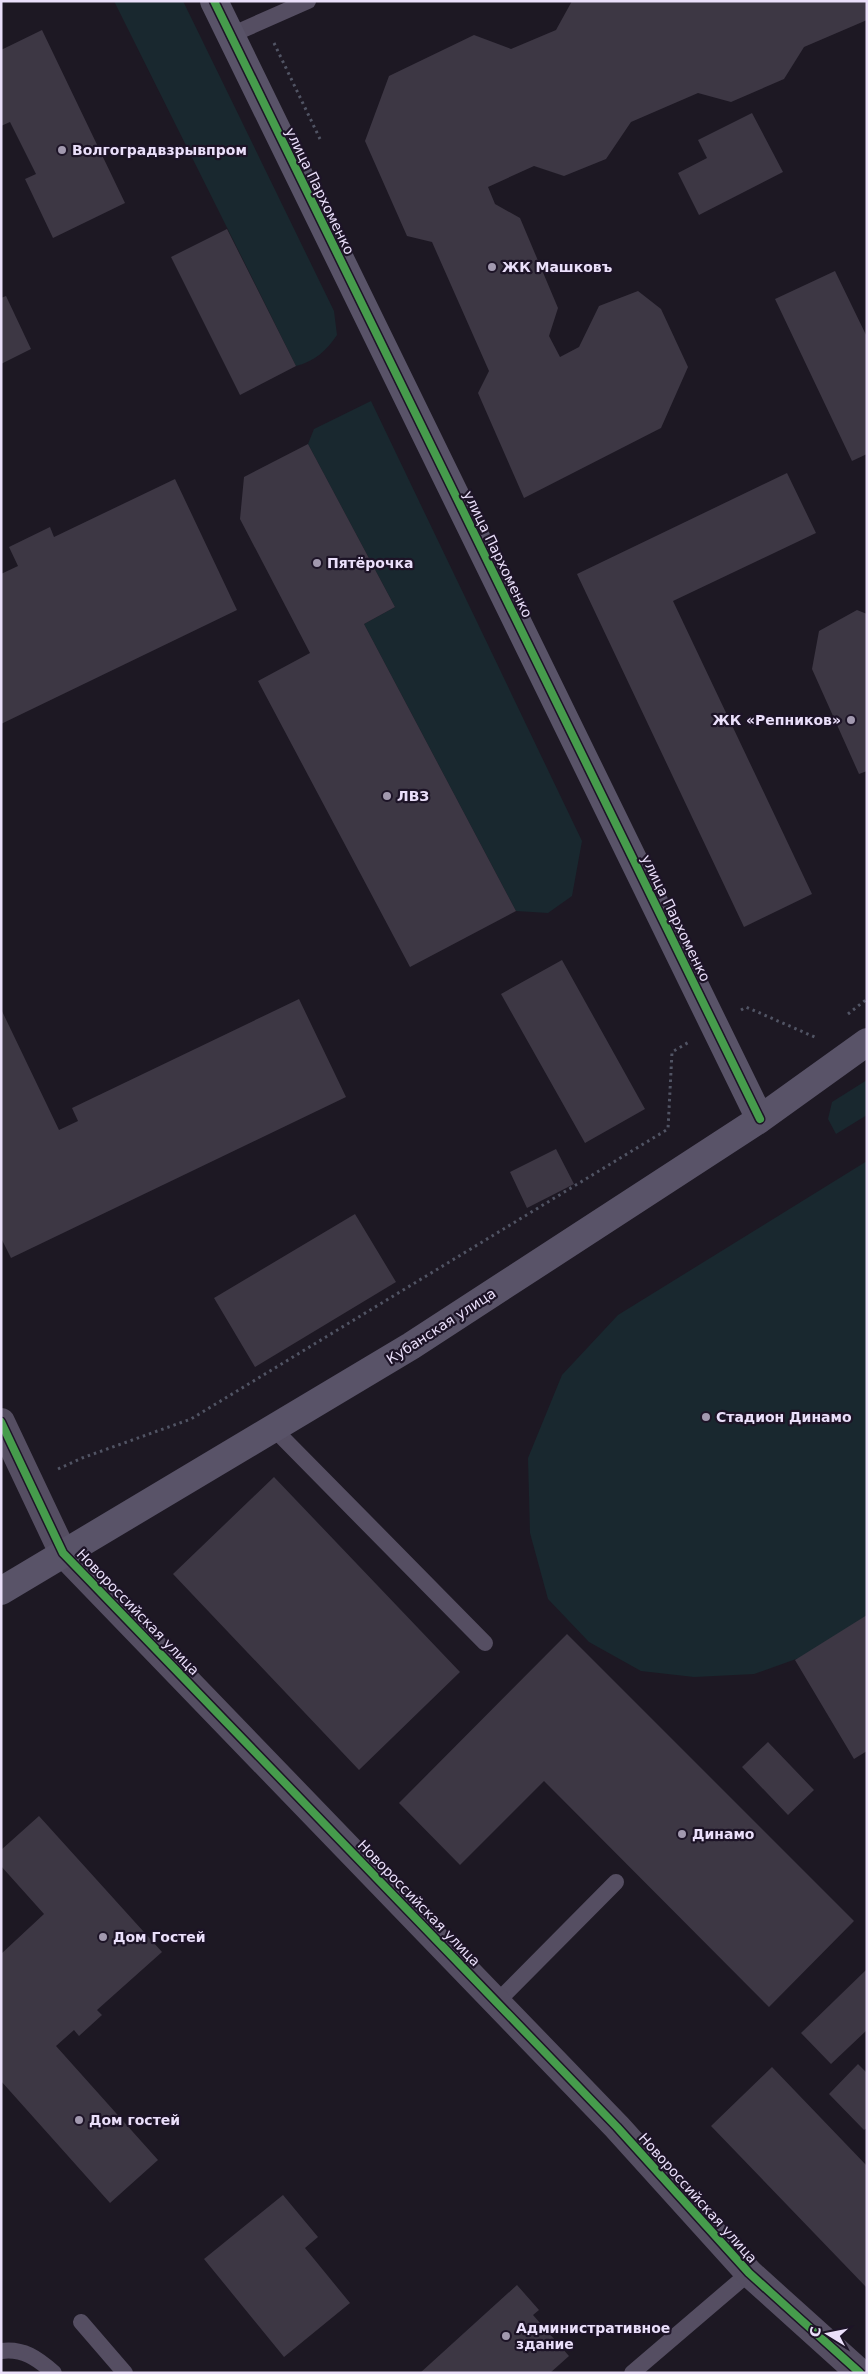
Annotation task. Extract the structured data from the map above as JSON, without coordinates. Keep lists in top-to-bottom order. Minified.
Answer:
{"streets":{"street":["улица Пархоменко","Кубанская улица","Новороссийская улица"]},"crossings":[["улица Пархоменко","Кубанская улица"],["Кубанская улица","Новороссийская улица"]],"places":["Волгоградвзрывпром","ЖК Машковъ","Пятёрочка","ЖК «Репников»","ЛВЗ","Стадион Динамо","Динамо","Дом Гостей","Дом гостей","Административное здание"],"north":"left"}
